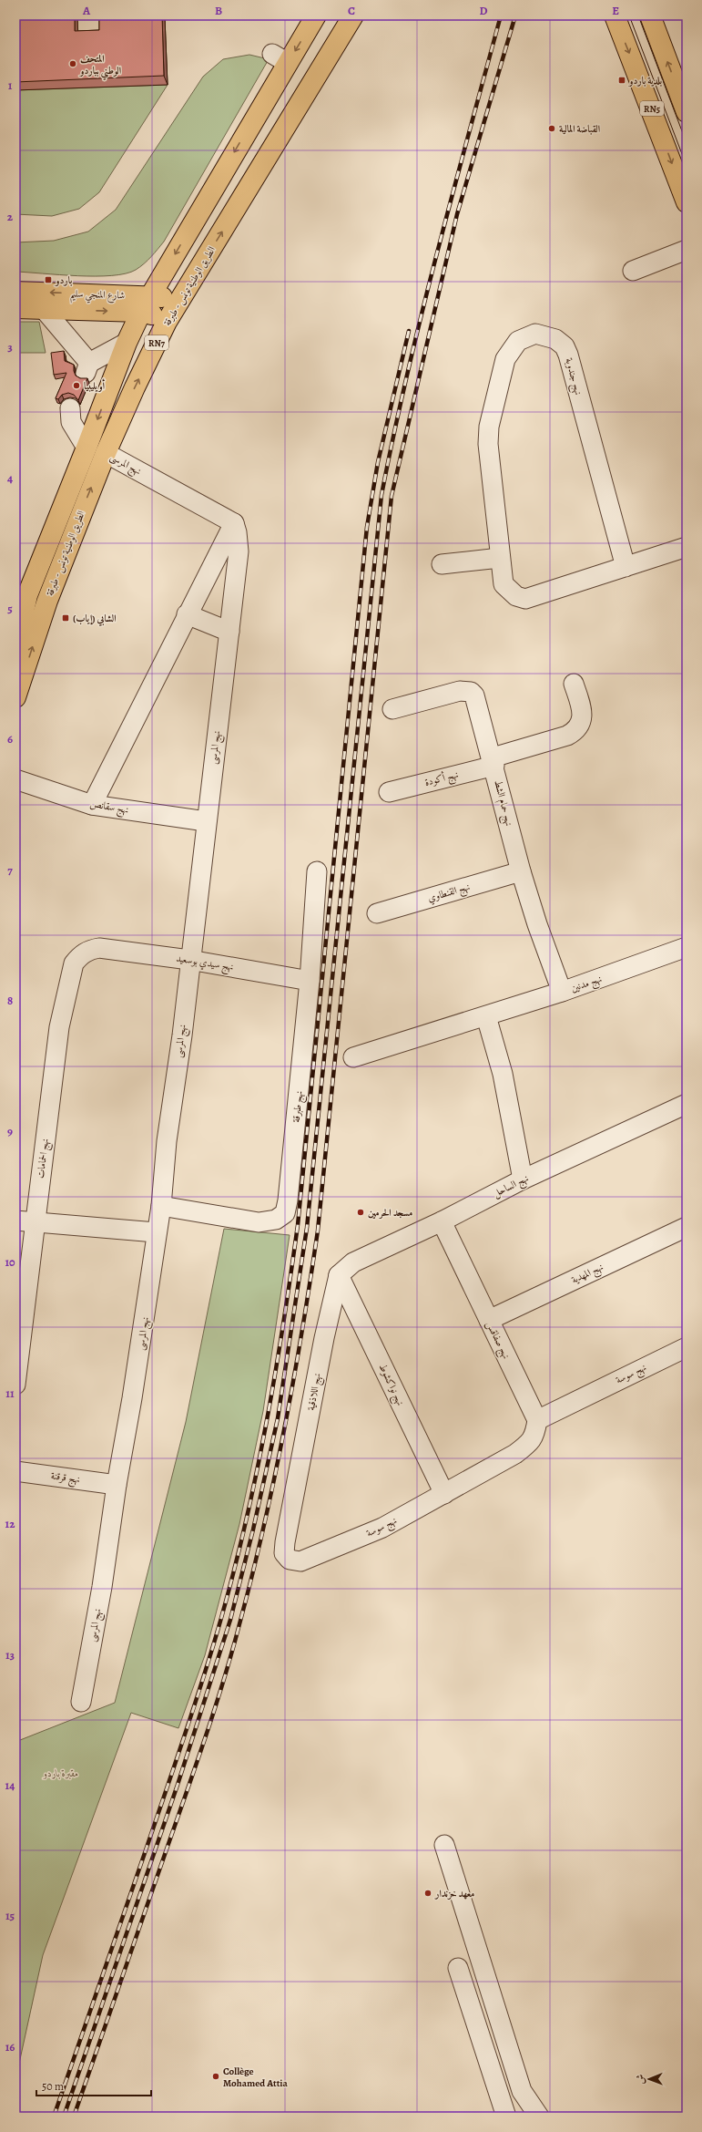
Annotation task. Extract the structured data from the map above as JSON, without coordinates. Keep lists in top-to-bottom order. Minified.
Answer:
{"streets":{"main road":["RN5","الطريق الوطنية تونس - طبرقة","شارع المنجي سليم","RN7"],"street":["نهج جندوبة","نهج المرسى","نهج أكودة","نهج حمام الشط","نهج سقانص","نهج القنطاوي","نهج سيدي بوسعيد","نهج مدنين","نهج طبرقة","نهج الحمامات","نهج الساحل","نهج المهدية","نهج صفاقس","نهج سوسة","نهج نواكشوط","نهج اللاذقية","نهج قرقنة"]},"crossings":[["الطريق الوطنية تونس - طبرقة","شارع المنجي سليم"],["الطريق الوطنية تونس - طبرقة","نهج المرسى"],["نهج المرسى","نهج سقانص"],["نهج المرسى","نهج سيدي بوسعيد"],["نهج المرسى","نهج طبرقة"],["نهج المرسى","نهج قرقنة"],["نهج أكودة","نهج حمام الشط"],["نهج حمام الشط","نهج القنطاوي"],["نهج حمام الشط","نهج مدنين"],["نهج سيدي بوسعيد","نهج طبرقة"],["نهج سيدي بوسعيد","نهج الحمامات"],["نهج الساحل","نهج صفاقس"],["نهج الساحل","نهج نواكشوط"],["نهج الساحل","نهج اللاذقية"],["نهج المهدية","نهج صفاقس"],["نهج صفاقس","نهج سوسة"],["نهج سوسة","نهج نواكشوط"],["نهج سوسة","نهج اللاذقية"],["نهج نواكشوط","نهج اللاذقية"]],"parks":["مقبرة باردو"],"places":{"other":["المتحف الوطني بباردو","القباضة المالية","أويليبيا","مسجد الحرمين","معهد خزندار","Collège Mohamed Attia"],"transit":["بلدية باردو","باردو","الشابي (إياب)"]},"scale_bar":"50 m","north":"left","grid":{"columns":["A","B","C","D","E"],"rows":["1","2","3","4","5","6","7","8","9","10","11","12","13","14","15","16"]}}
